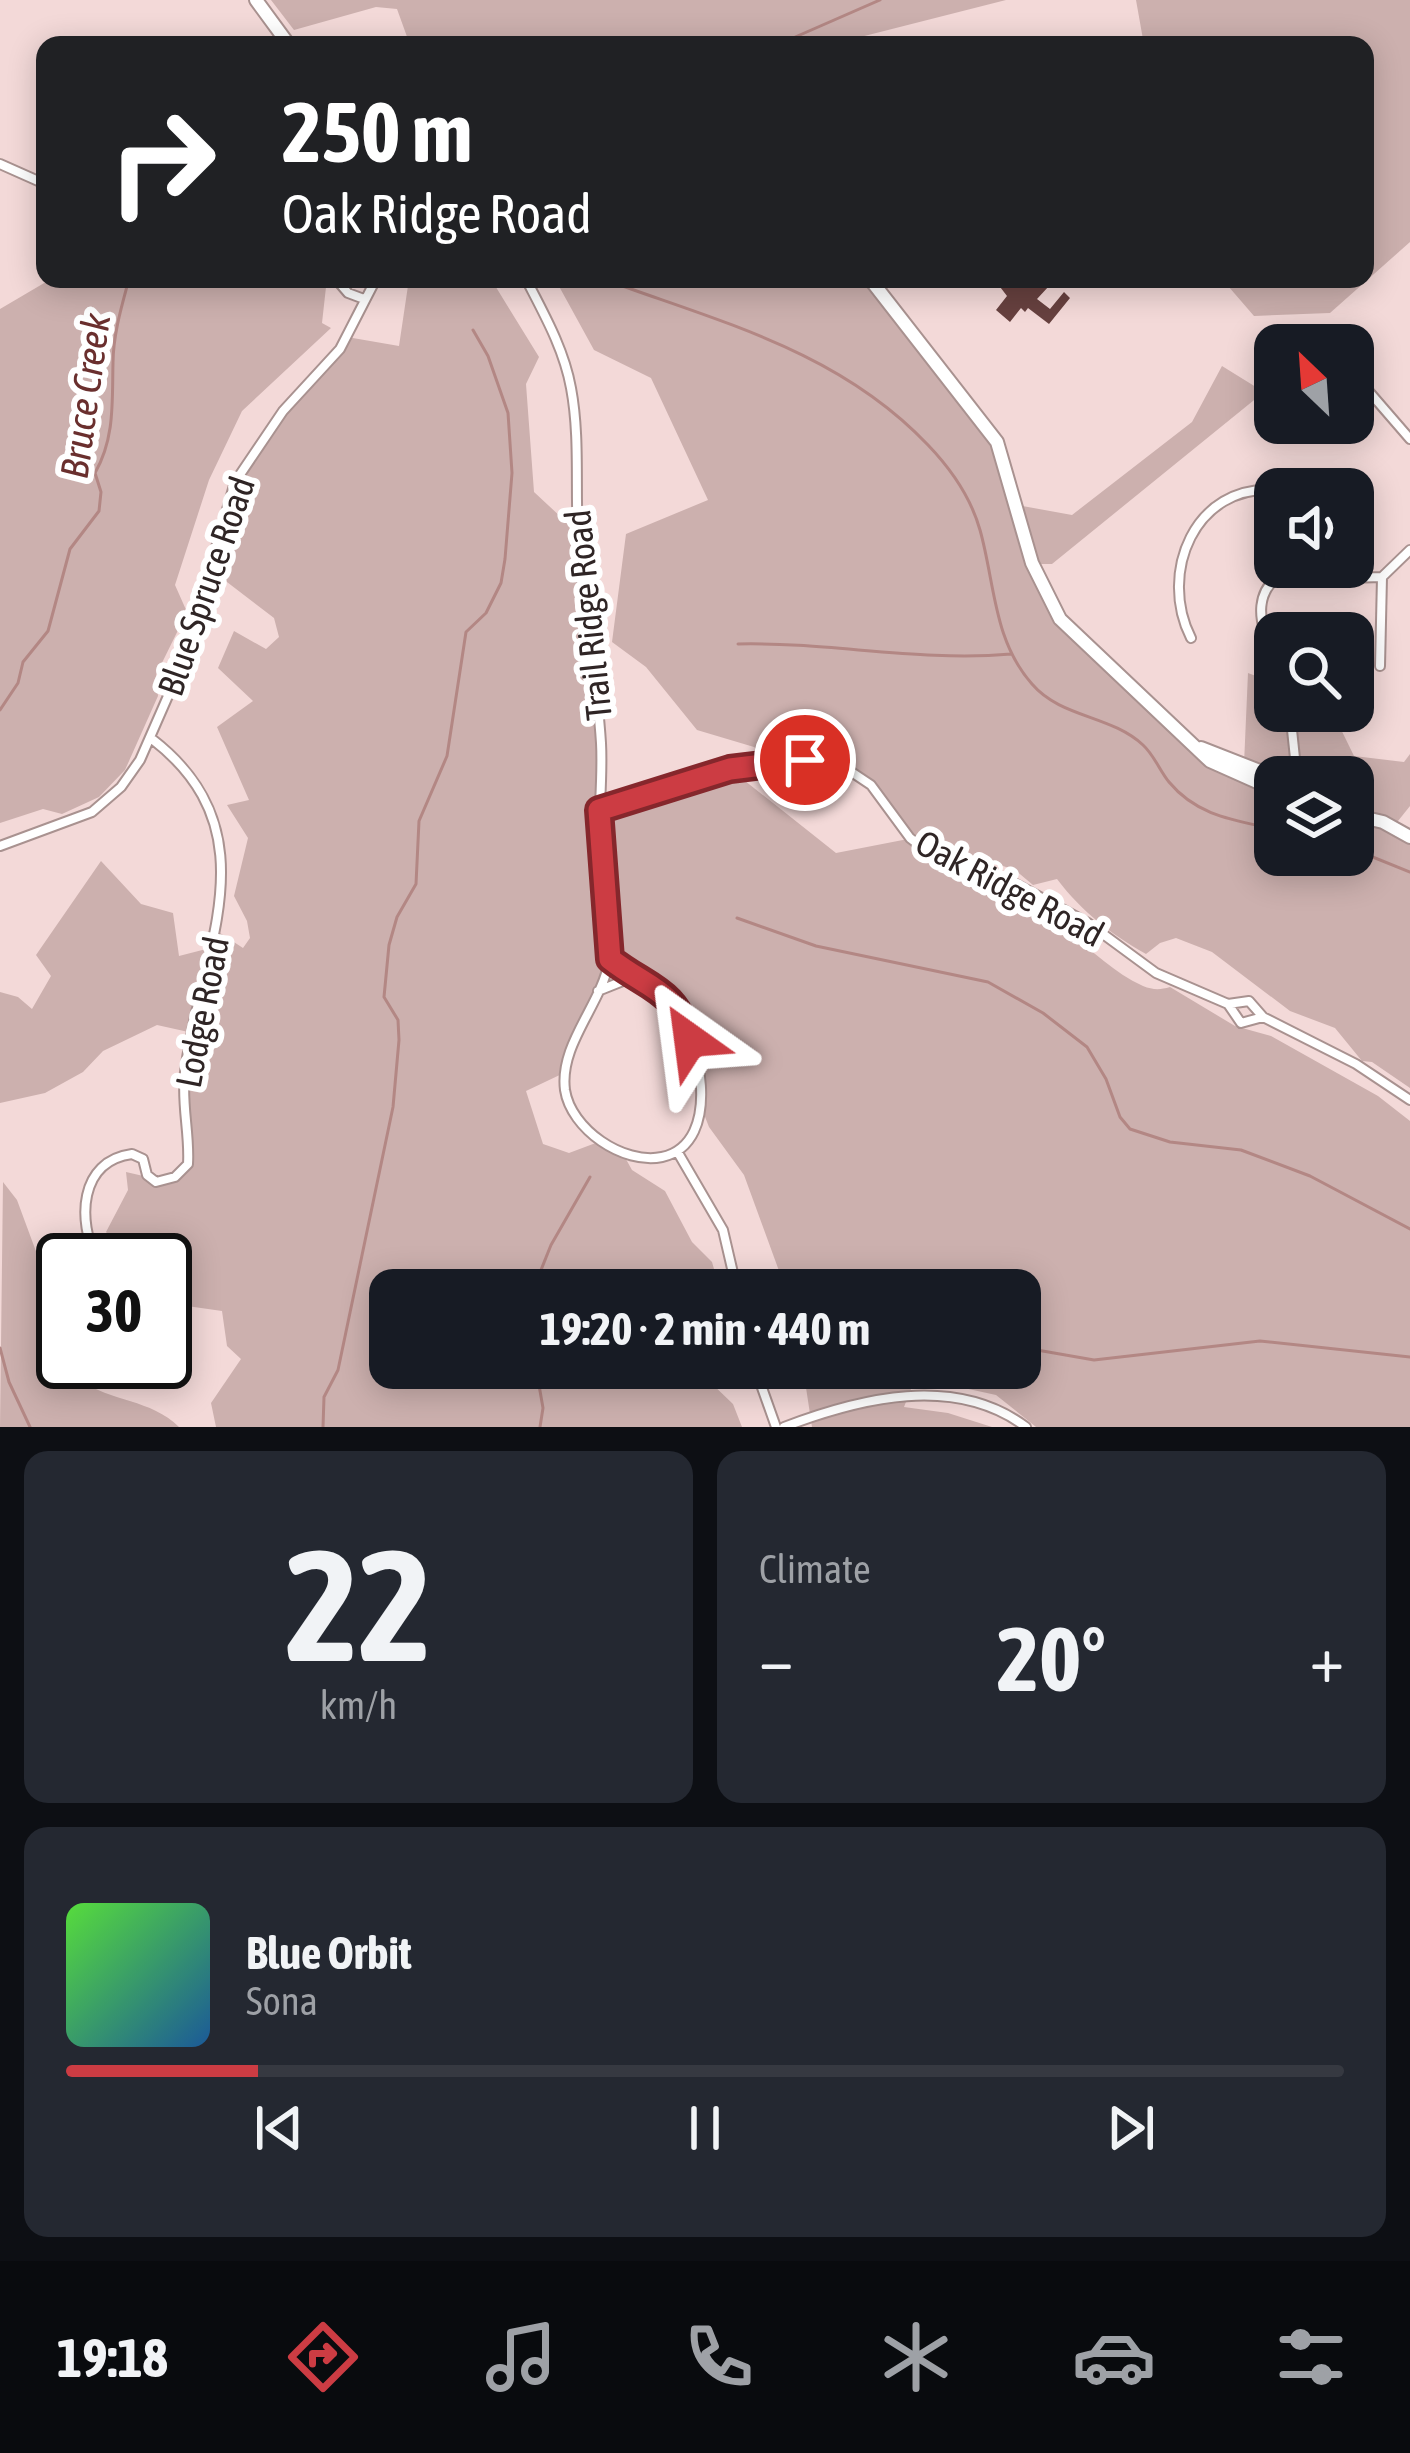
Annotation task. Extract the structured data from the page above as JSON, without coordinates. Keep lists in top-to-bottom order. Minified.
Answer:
{"streets":{"street":["Blue Spruce Road","Trail Ridge Road","Oak Ridge Road","Lodge Road"]},"crossings":[["Blue Spruce Road","Lodge Road"],["Trail Ridge Road","Oak Ridge Road"]],"water":["Bruce Creek"],"north":"top left","page":{"turn":["250 m","Oak Ridge Road"],"limit":"30","trip":"19:20 · 2 min · 440 m","tile":[["22","km/h"],"Climate"],"heat":["−","20°","+"],"song":["Blue Orbit","Sona"],"tabs":"19:18"}}
